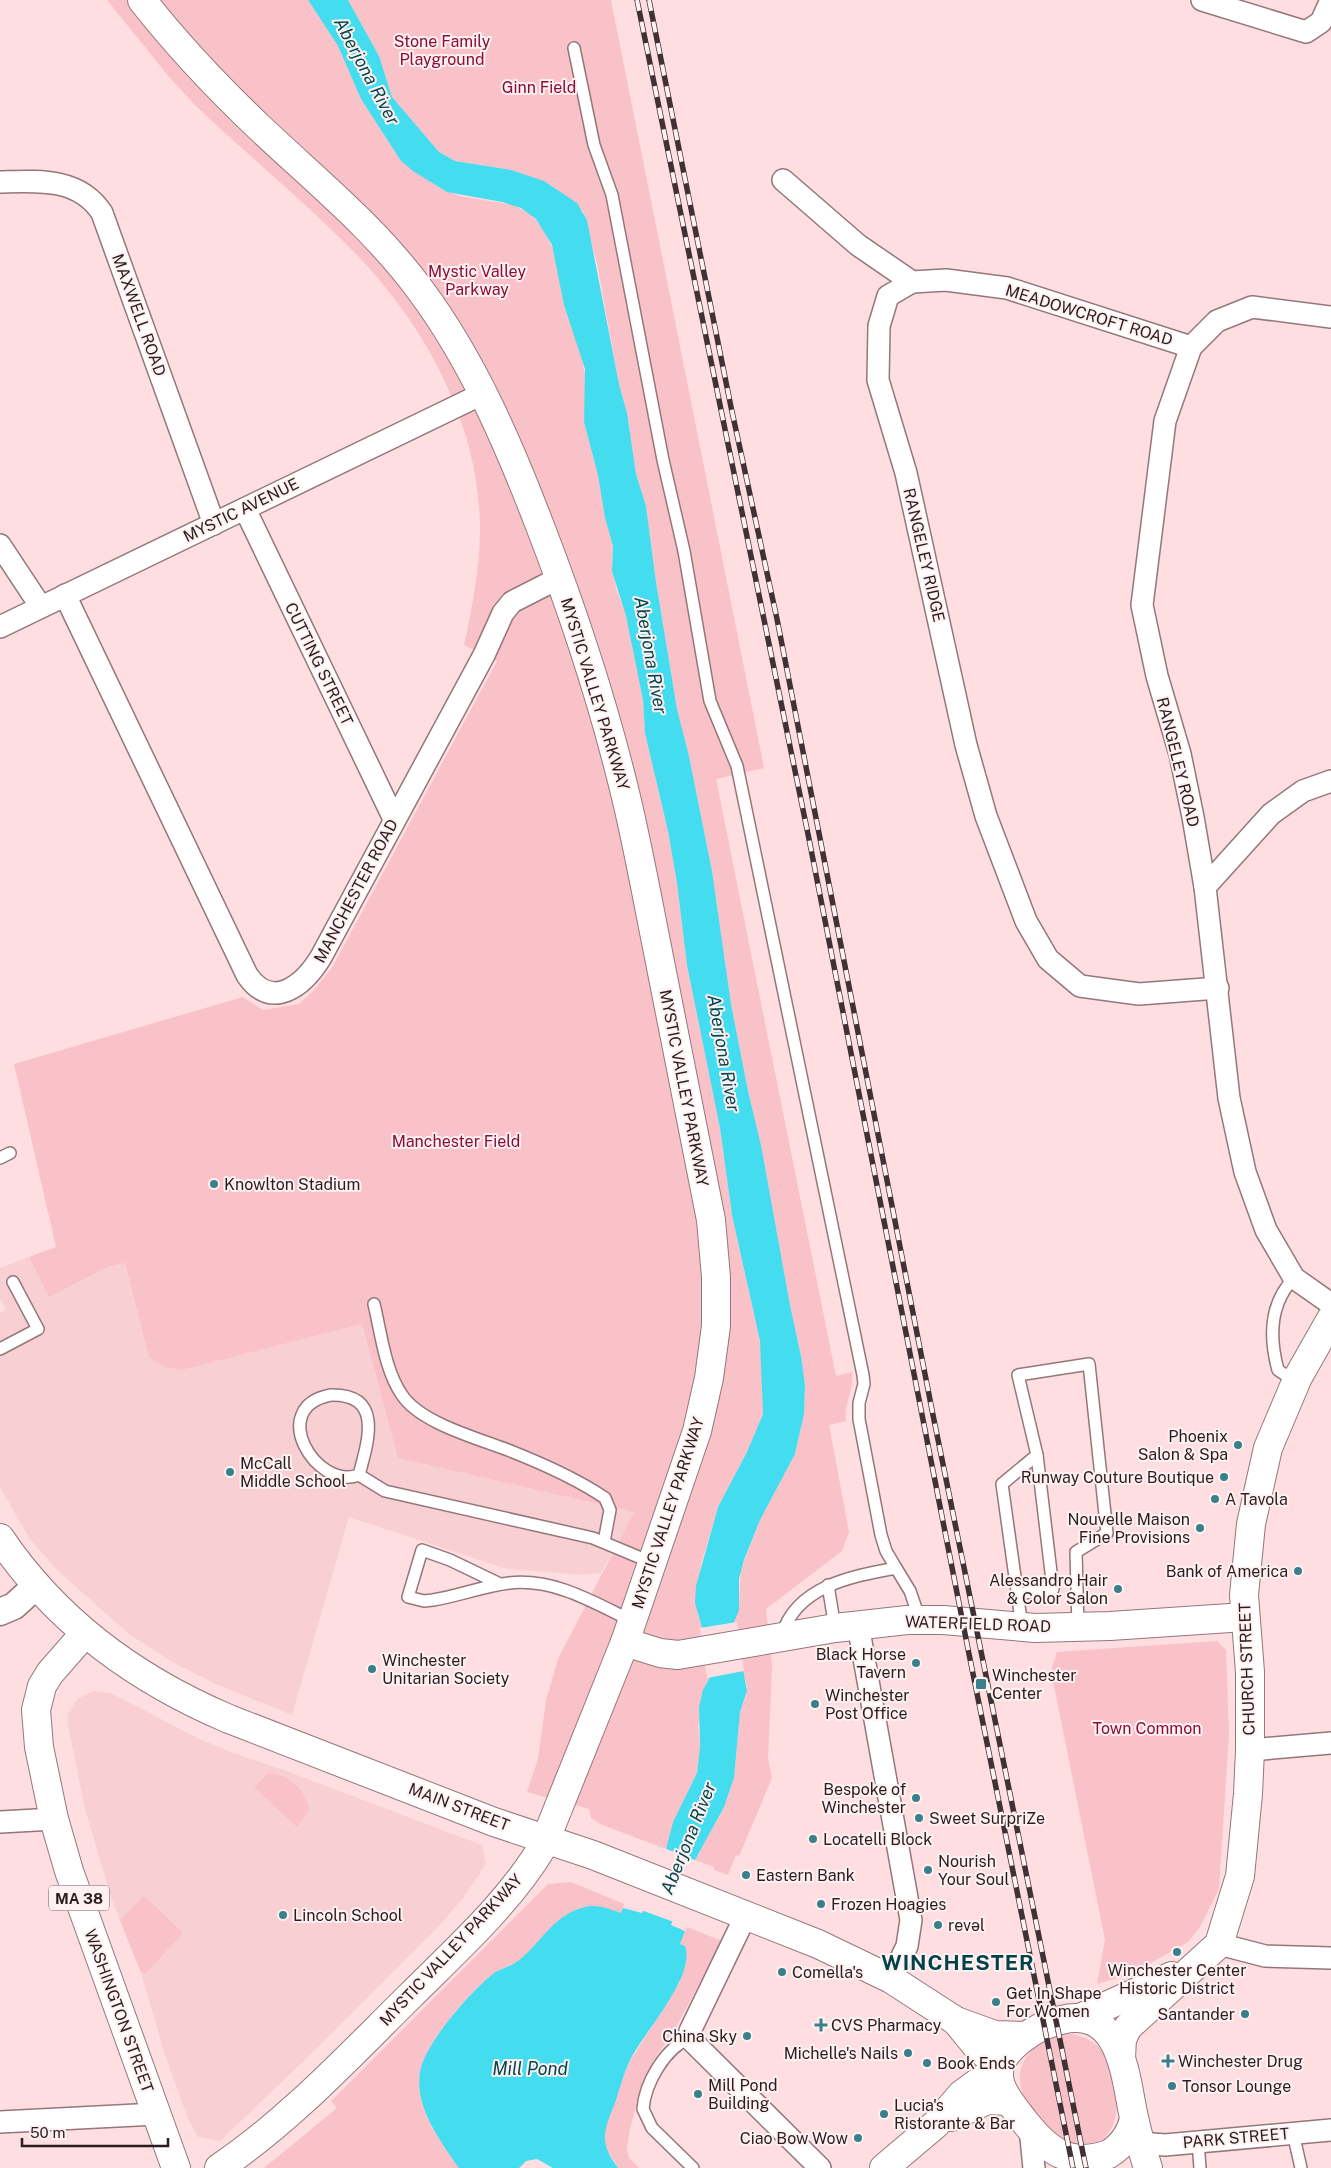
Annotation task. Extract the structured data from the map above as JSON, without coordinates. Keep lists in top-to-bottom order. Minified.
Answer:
{"streets":{"main road":["MYSTIC VALLEY PARKWAY","WATERFIELD ROAD","CHURCH STREET","MAIN STREET","MA 38","WASHINGTON STREET"],"street":["MAXWELL ROAD","MEADOWCROFT ROAD","MYSTIC AVENUE","RANGELEY RIDGE","CUTTING STREET","RANGELEY ROAD","MANCHESTER ROAD","PARK STREET"]},"crossings":[["MAXWELL ROAD","MYSTIC AVENUE"],["MEADOWCROFT ROAD","RANGELEY RIDGE"],["MEADOWCROFT ROAD","RANGELEY ROAD"],["MYSTIC AVENUE","CUTTING STREET"],["MYSTIC AVENUE","MYSTIC VALLEY PARKWAY"],["MYSTIC AVENUE","MANCHESTER ROAD"],["RANGELEY RIDGE","RANGELEY ROAD"],["CUTTING STREET","MANCHESTER ROAD"],["MYSTIC VALLEY PARKWAY","MANCHESTER ROAD"],["MYSTIC VALLEY PARKWAY","WATERFIELD ROAD"],["MYSTIC VALLEY PARKWAY","MAIN STREET"],["WATERFIELD ROAD","CHURCH STREET"],["CHURCH STREET","MAIN STREET"],["MAIN STREET","WASHINGTON STREET"]],"districts":["WINCHESTER"],"water":["Aberjona River","Mill Pond"],"parks":["Stone Family Playground","Ginn Field","Mystic Valley Parkway","Manchester Field","Town Common"],"places":{"other":["Knowlton Stadium","Phoenix Salon & Spa","McCall Middle School","Runway Couture Boutique","A Tavola","Nouvelle Maison Fine Provisions","Bank of America","Alessandro Hair & Color Salon","Black Horse Tavern","Winchester Unitarian Society","Winchester Post Office","Bespoke of Winchester","Sweet SurpriZe","Locatelli Block","Nourish Your Soul","Eastern Bank","Frozen Hoagies","Lincoln School","revəl","Winchester Center Historic District","Comella's","Get In Shape For Women","Santander","China Sky","Michelle's Nails","Book Ends","Tonsor Lounge","Mill Pond Building","Lucia's Ristorante & Bar","Ciao Bow Wow"],"transit":["Winchester Center"],"health":["CVS Pharmacy","Winchester Drug"]},"scale_bar":"50 m"}
